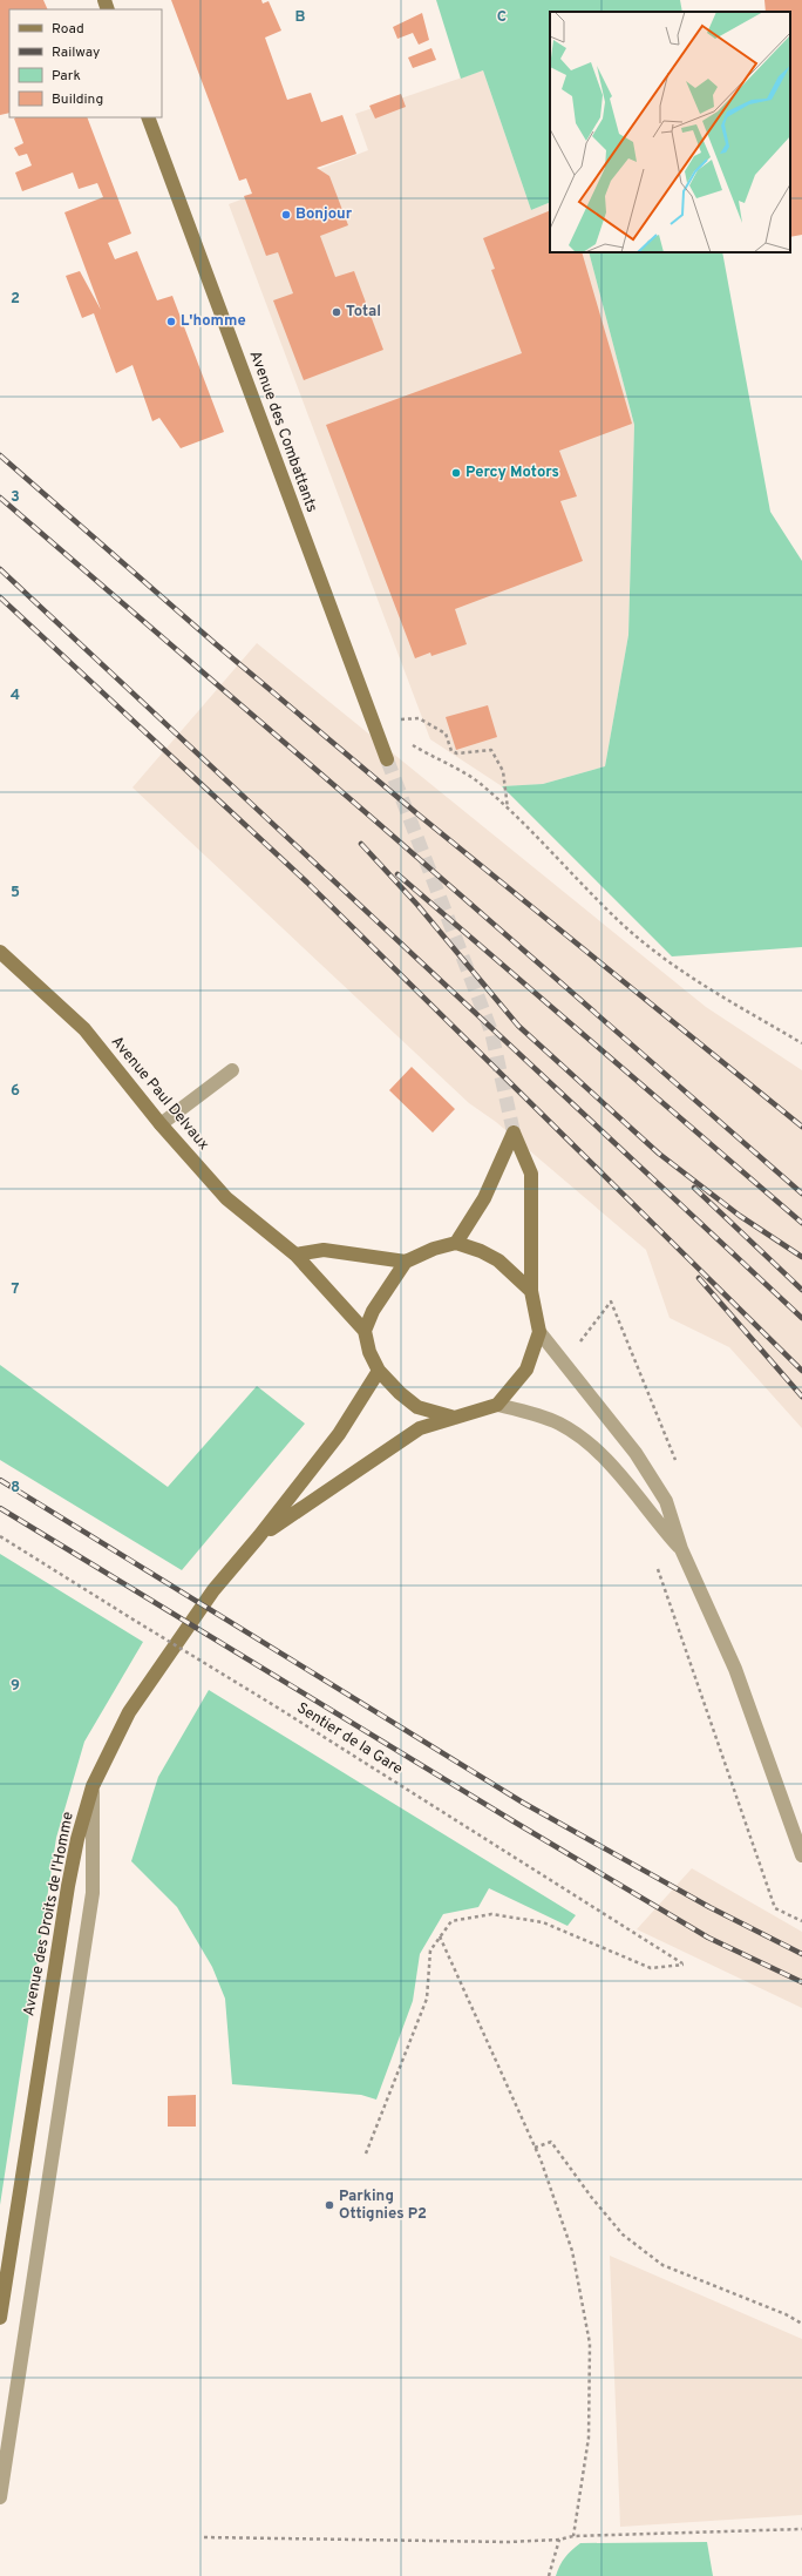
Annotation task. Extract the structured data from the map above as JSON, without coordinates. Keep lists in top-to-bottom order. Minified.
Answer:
{"streets":{"main road":["Avenue des Combattants","Avenue Paul Delvaux","Avenue des Droits de l'Homme"],"path":["Sentier de la Gare"]},"places":["Bonjour","Total","L'homme","Percy Motors","Parking Ottignies P2"],"legend":["Road","Railway","Park","Building"],"grid":{"columns":["B","C"],"rows":["2","3","4","5","6","7","8","9"]}}
